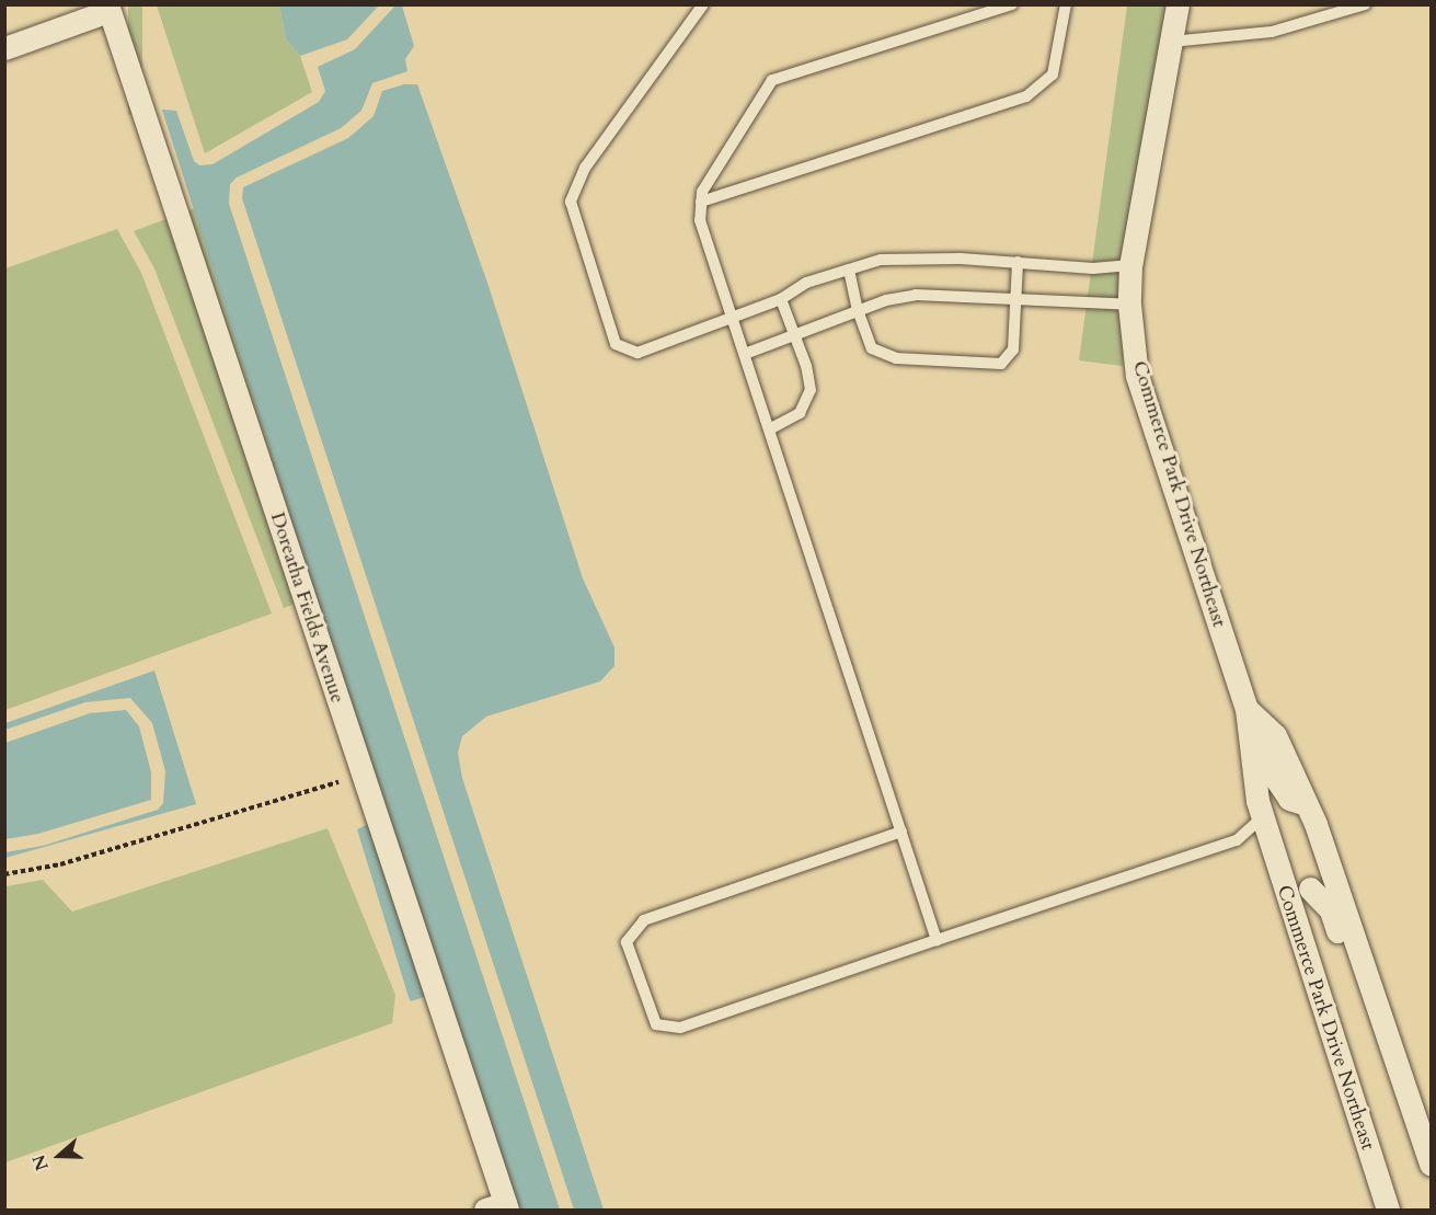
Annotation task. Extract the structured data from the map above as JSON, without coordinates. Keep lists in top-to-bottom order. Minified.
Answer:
{"streets":{"street":["Commerce Park Drive Northeast","Doreatha Fields Avenue"]},"north":"left"}
